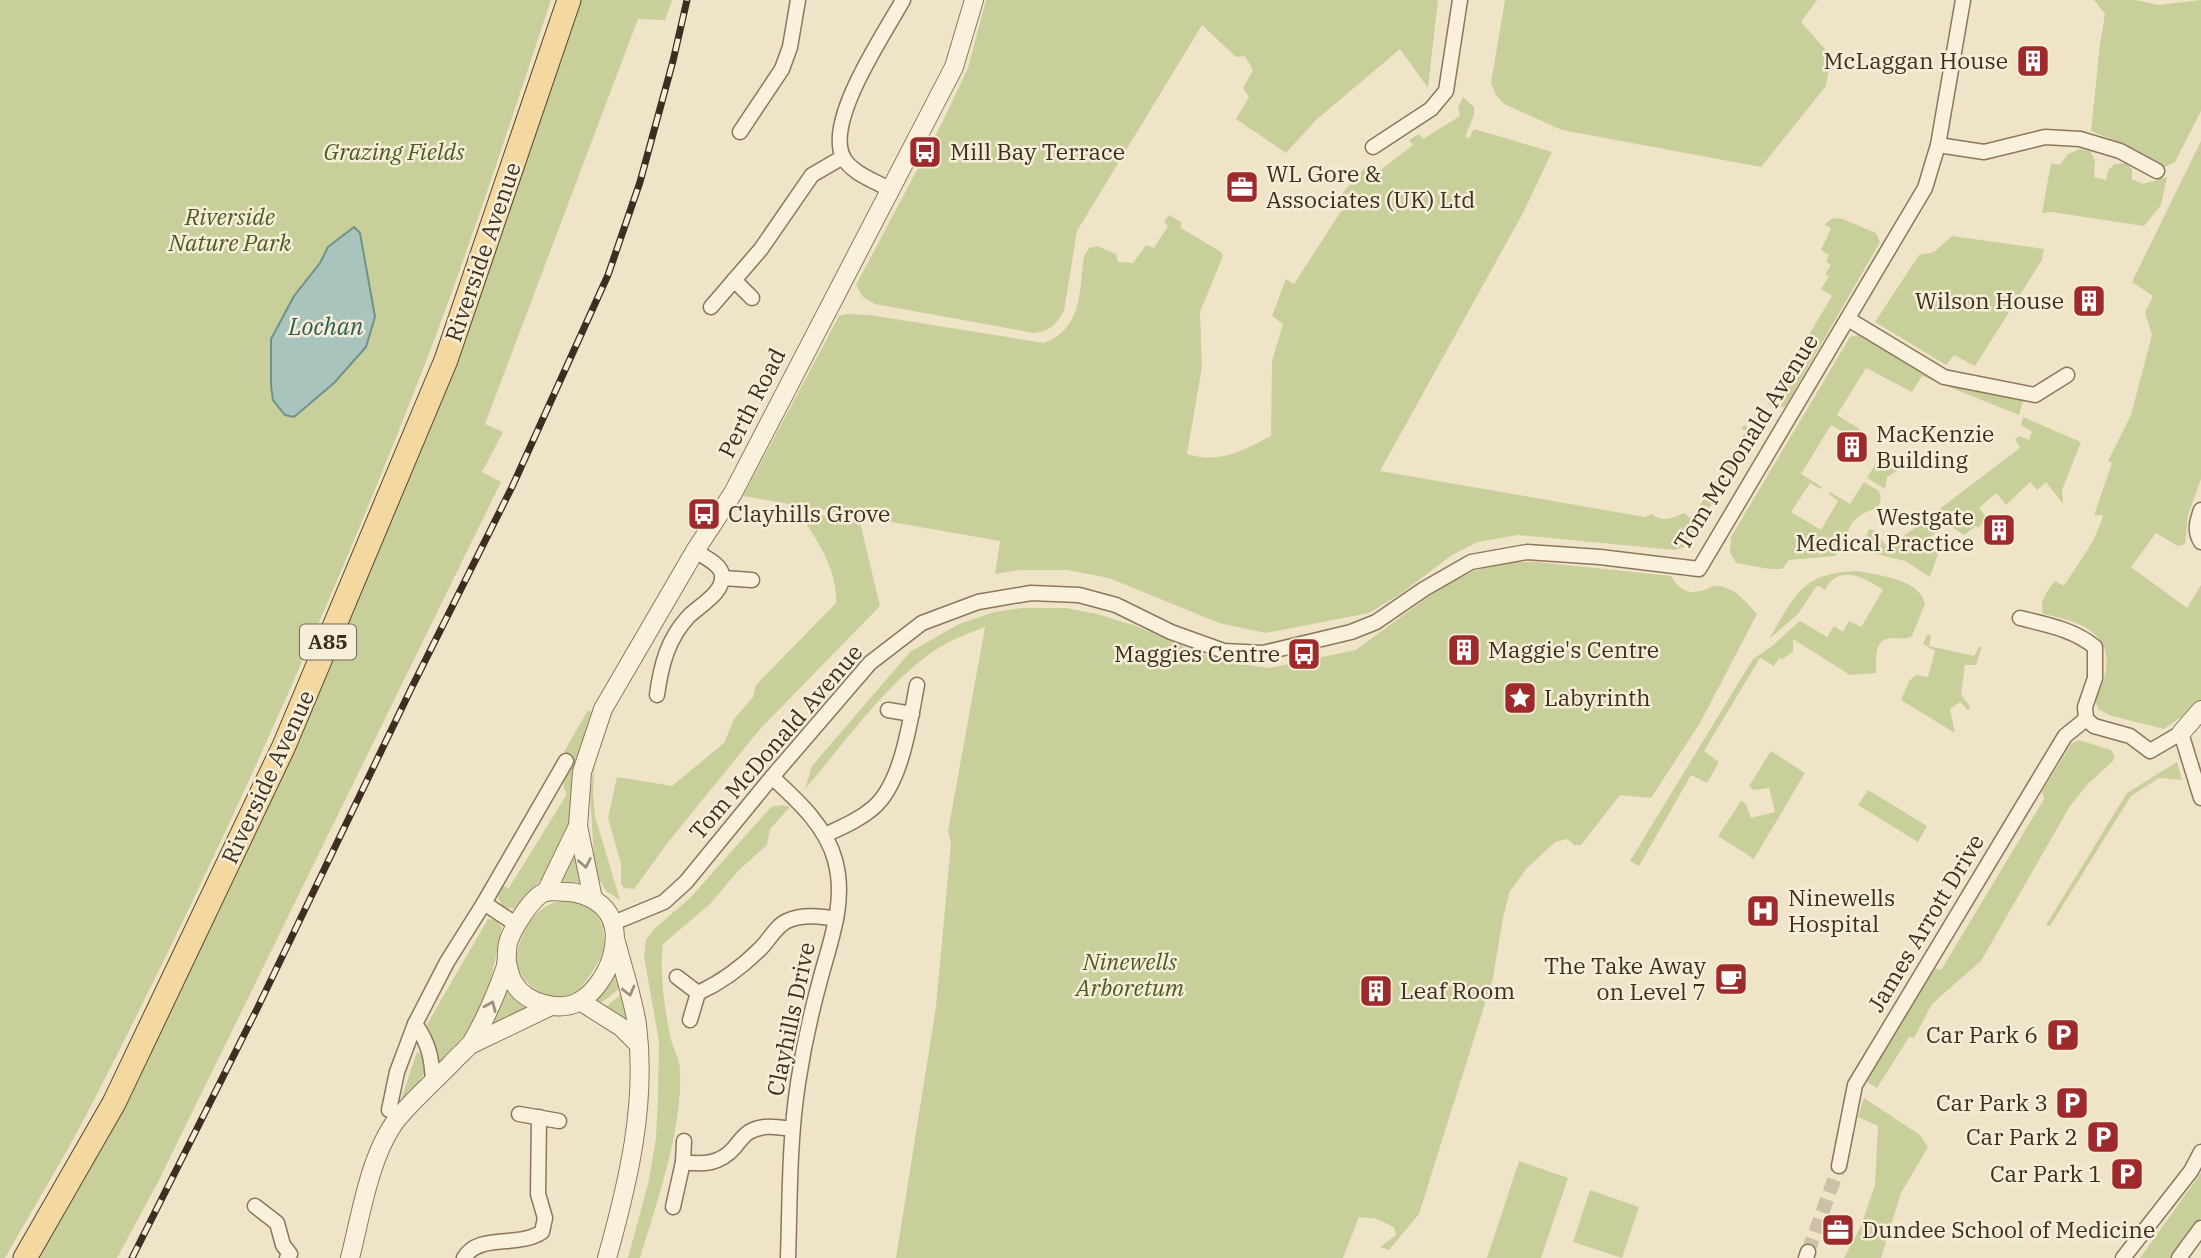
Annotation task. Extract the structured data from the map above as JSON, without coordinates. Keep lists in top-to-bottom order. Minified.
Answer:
{"streets":{"main road":["Riverside Avenue","A85"],"street":["Perth Road","Tom McDonald Avenue","James Arrott Drive","Clayhills Drive"]},"crossings":[["Perth Road","Tom McDonald Avenue"],["Tom McDonald Avenue","Clayhills Drive"]],"water":["Lochan"],"parks":["Grazing Fields","Riverside Nature Park","Ninewells Arboretum"],"places":{"building":["McLaggan House","Wilson House","MacKenzie Building","Westgate Medical Practice","Maggie's Centre","Leaf Room"],"bus stop":["Mill Bay Terrace","Clayhills Grove","Maggies Centre"],"office":["WL Gore & Associates (UK) Ltd","Dundee School of Medicine"],"place":["Labyrinth"],"hospital":["Ninewells Hospital"],"cafe":["The Take Away on Level 7"],"parking":["Car Park 6","Car Park 3","Car Park 2","Car Park 1"]}}
